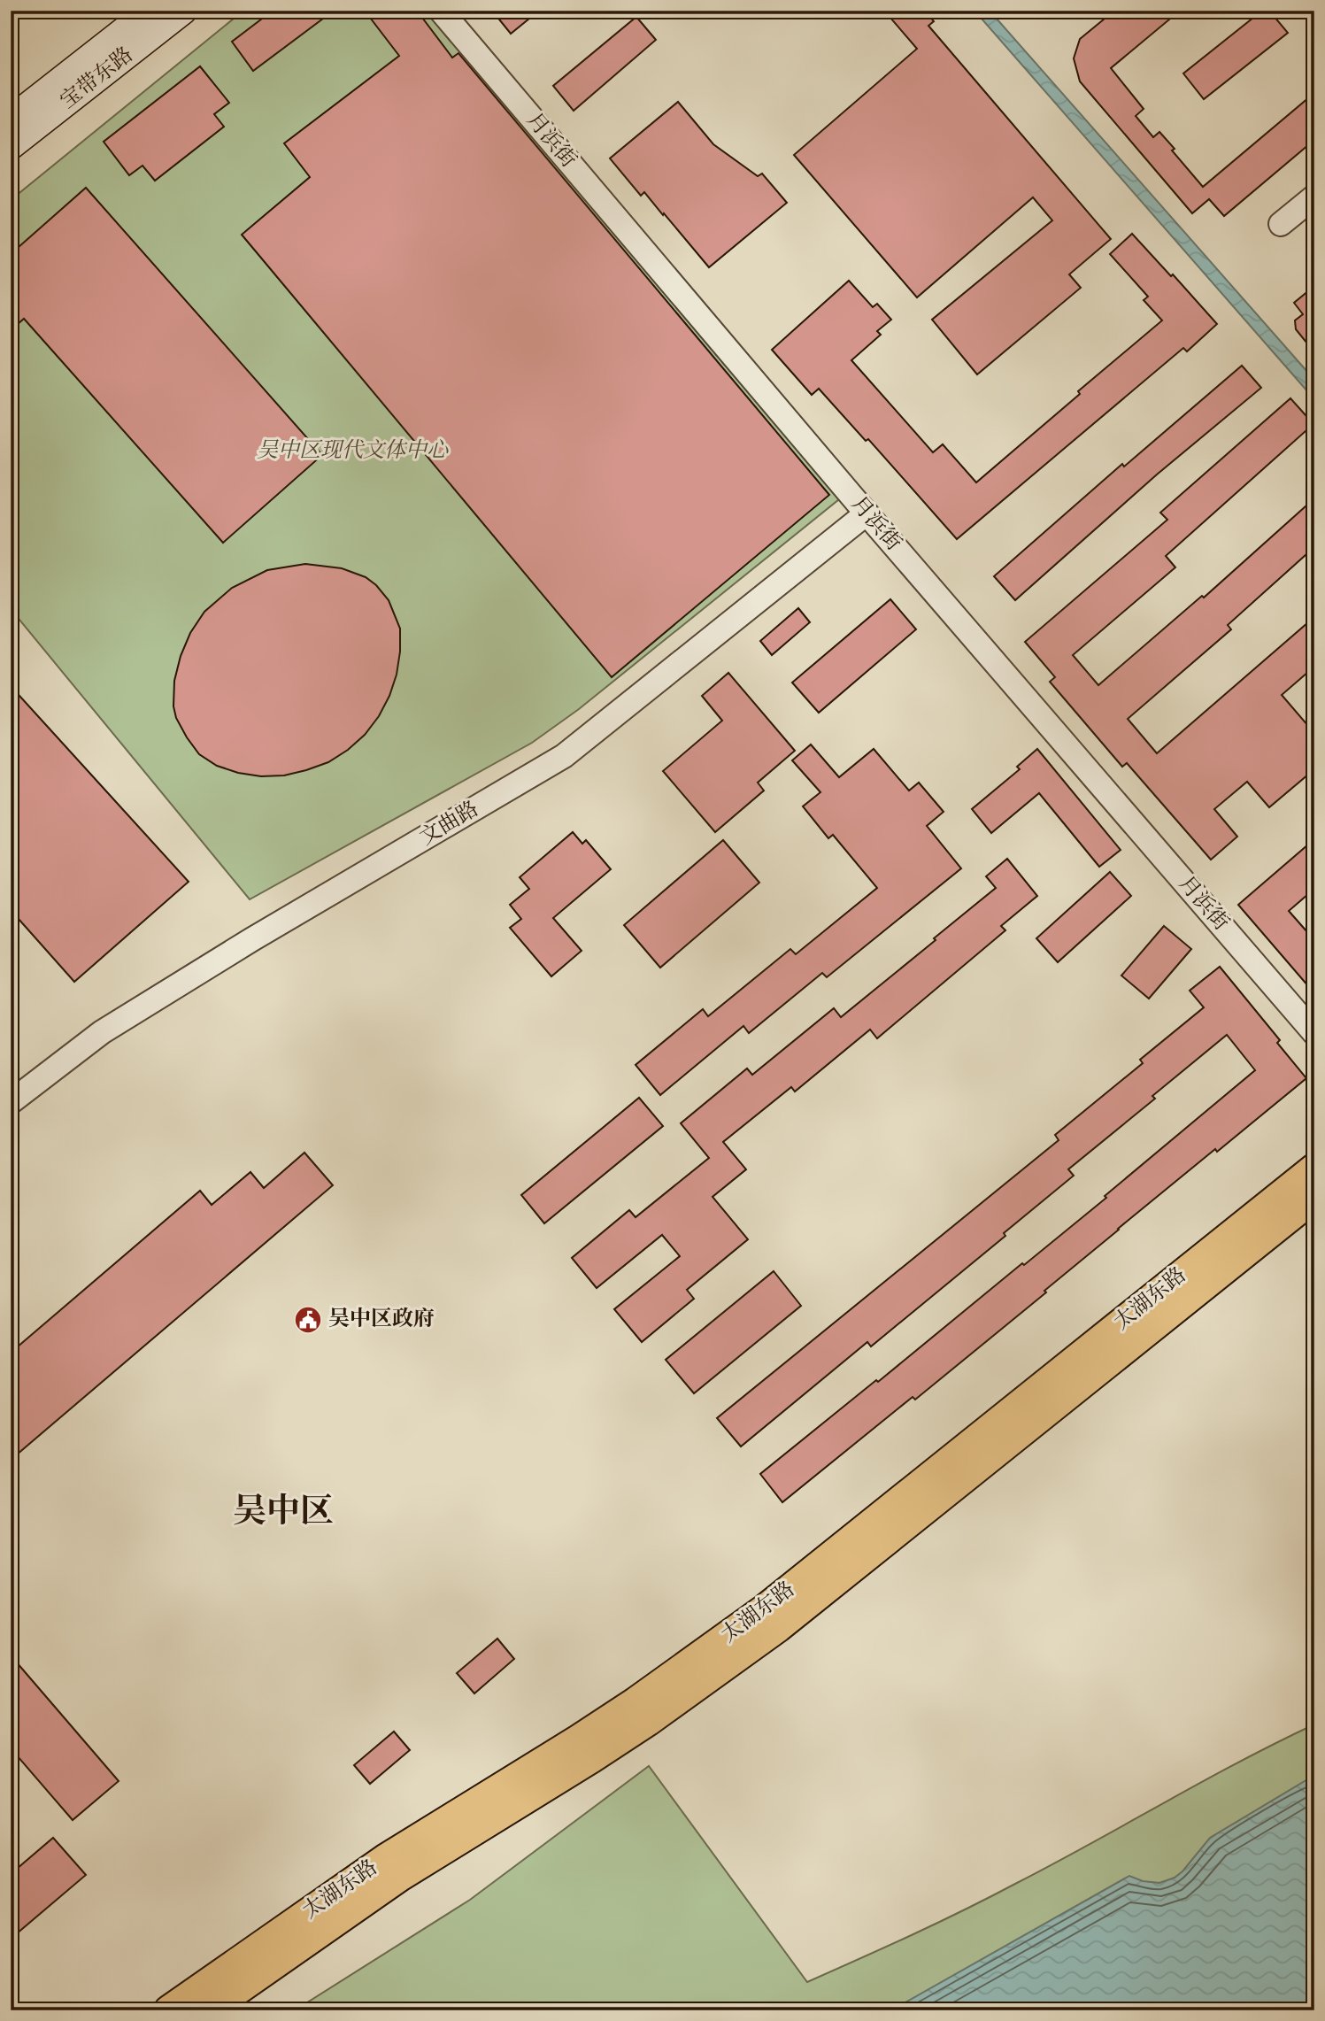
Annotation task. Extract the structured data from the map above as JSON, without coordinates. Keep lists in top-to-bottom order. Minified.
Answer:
{"streets":{"main road":["宝带东路","太湖东路"],"street":["月浜街","文曲路"]},"crossings":[["月浜街","文曲路"]],"districts":["吴中区"],"parks":["吴中区现代文体中心"],"places":{"public building":["吴中区政府"]}}
